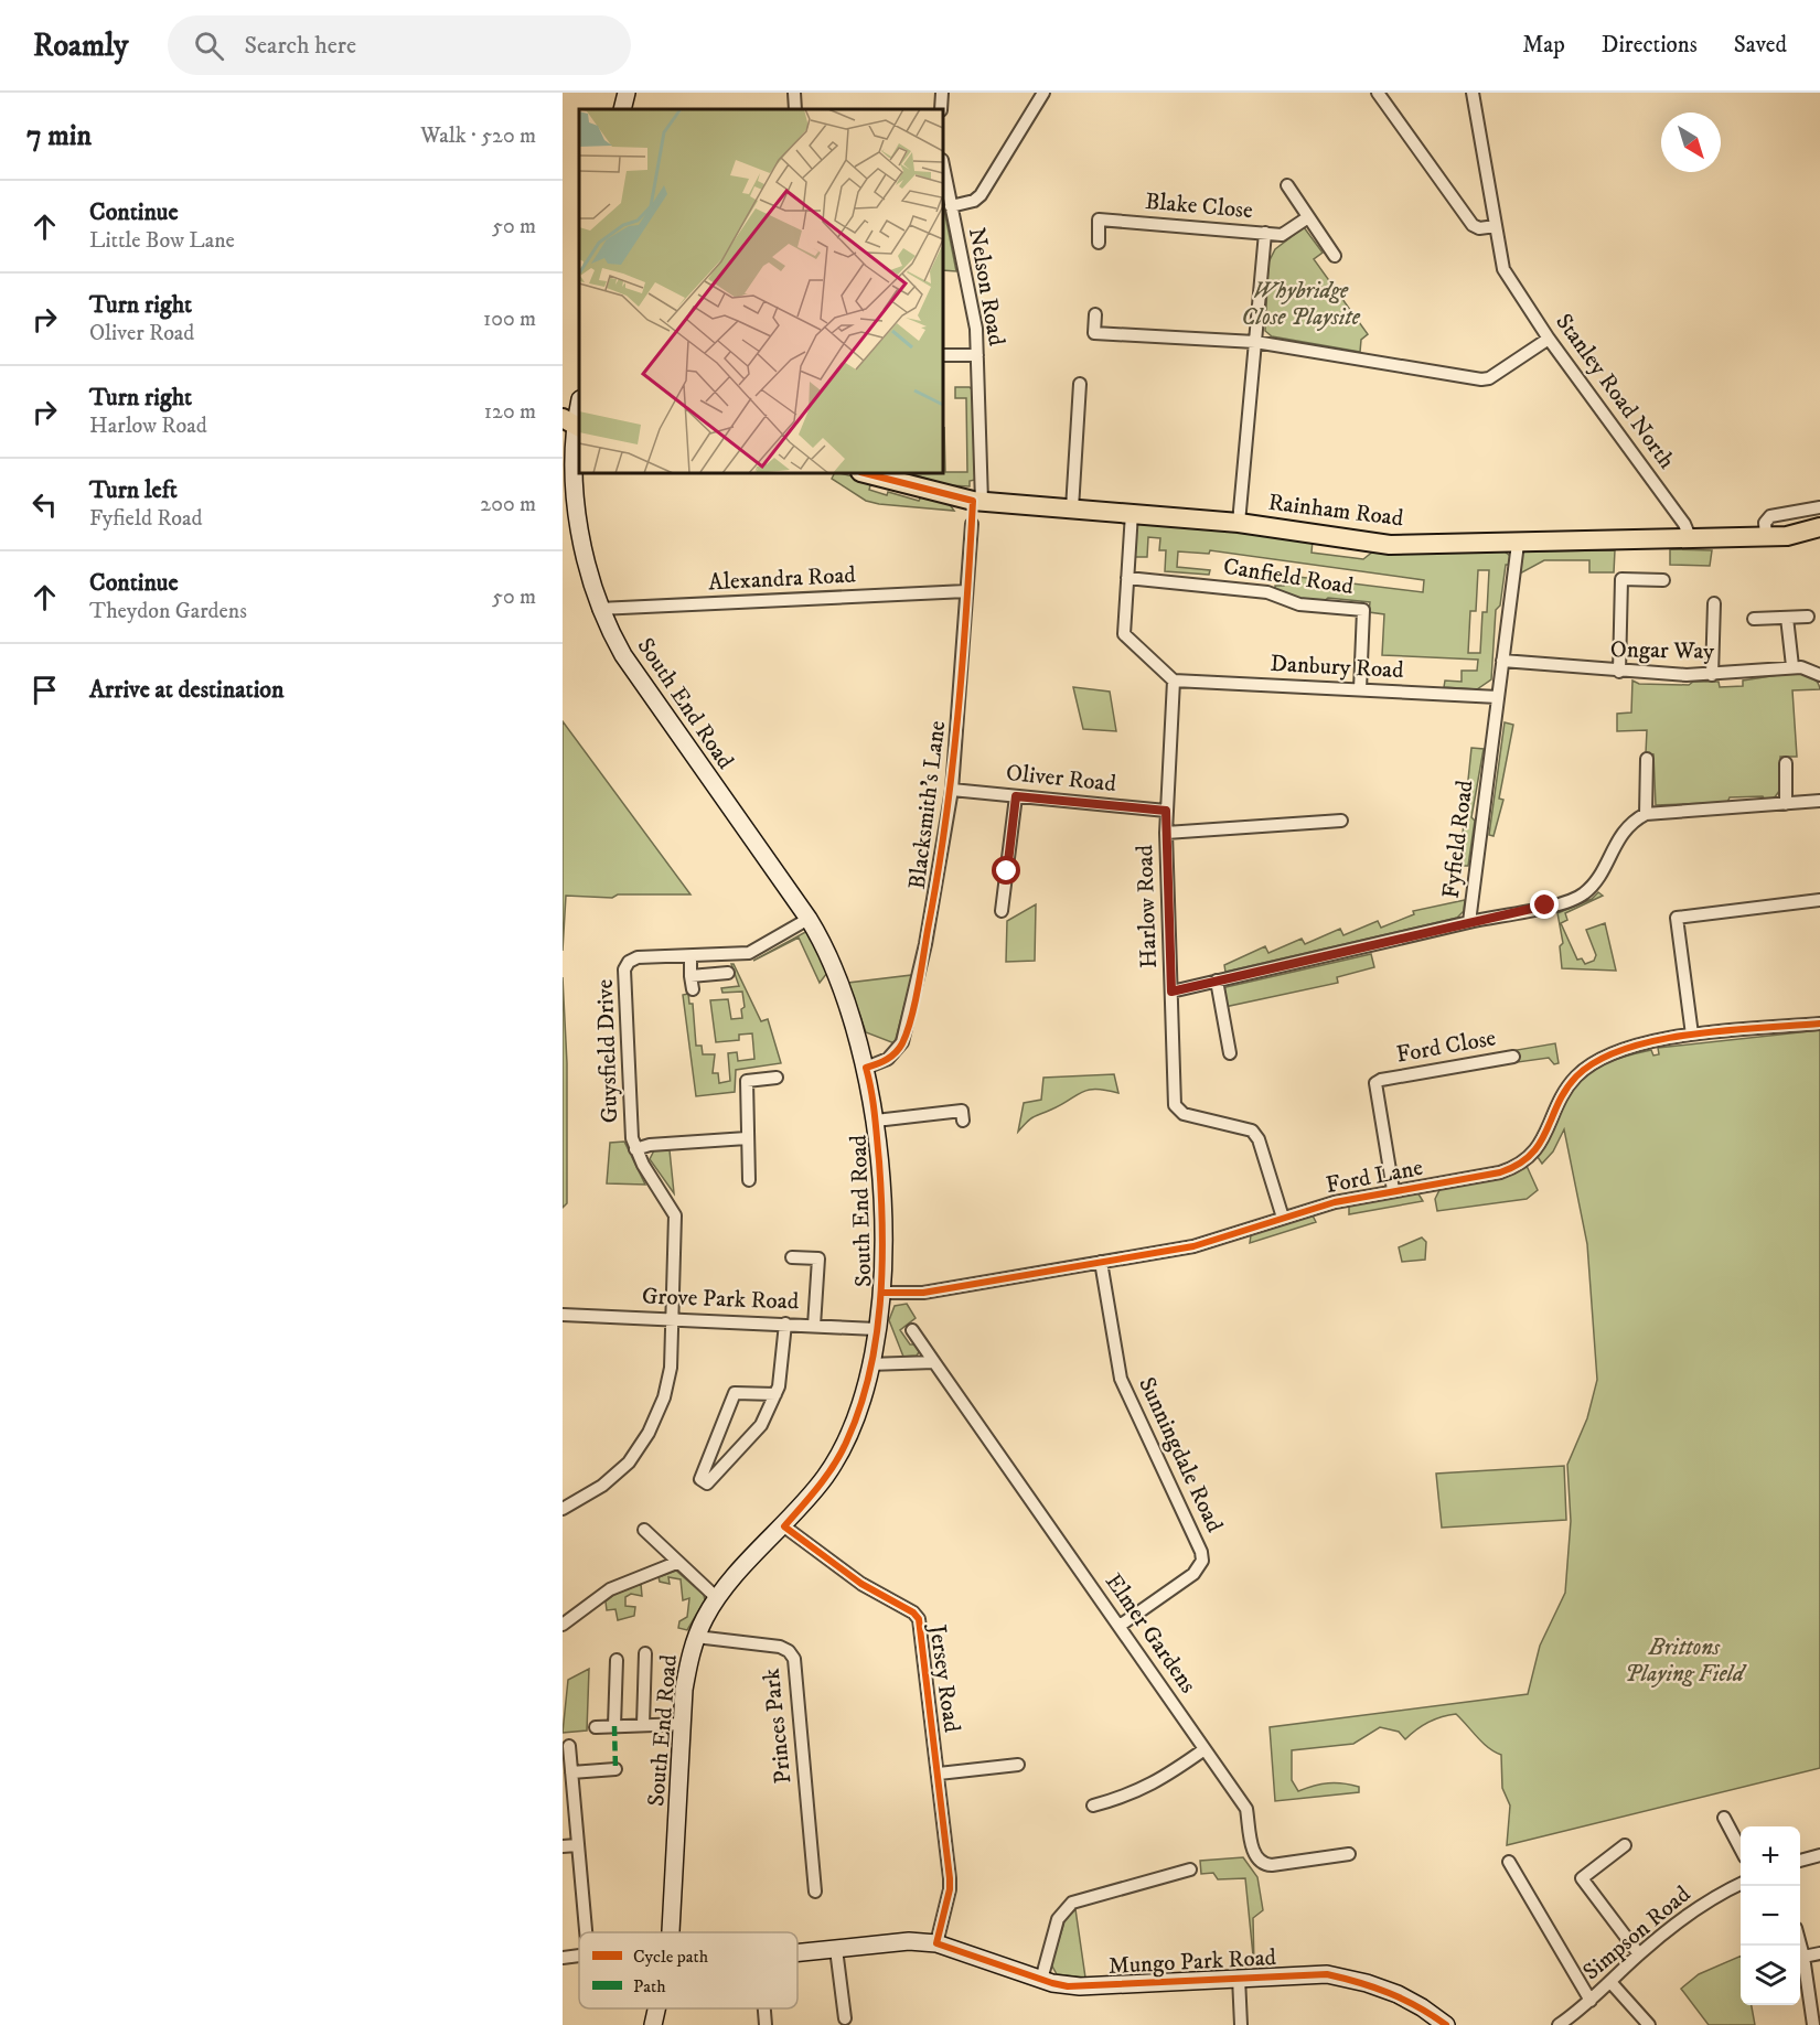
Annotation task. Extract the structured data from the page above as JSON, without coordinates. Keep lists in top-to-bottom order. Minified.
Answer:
{"streets":{"main road":["Rainham Road"],"street":["Blake Close","Nelson Road","Stanley Road North","Canfield Road","Alexandra Road","Ongar Way","Danbury Road","South End Road","Oliver Road","Blacksmith's Lane","Fyfield Road","Harlow Road","Ford Close","Guysfield Drive","Ford Lane","Grove Park Road","Sunningdale Road","Elmer Gardens","Jersey Road","Princes Park","Simpson Road","Mungo Park Road"]},"crossings":[["Blake Close","Rainham Road"],["Nelson Road","Rainham Road"],["Stanley Road North","Rainham Road"],["Rainham Road","Fyfield Road"],["Canfield Road","Danbury Road"],["Alexandra Road","South End Road"],["Alexandra Road","Blacksmith's Lane"],["Ongar Way","Fyfield Road"],["Danbury Road","Fyfield Road"],["Danbury Road","Harlow Road"],["South End Road","Blacksmith's Lane"],["South End Road","Guysfield Drive"],["South End Road","Ford Lane"],["South End Road","Grove Park Road"],["South End Road","Jersey Road"],["South End Road","Princes Park"],["Oliver Road","Blacksmith's Lane"],["Oliver Road","Harlow Road"],["Fyfield Road","Harlow Road"],["Harlow Road","Ford Lane"],["Ford Close","Ford Lane"],["Guysfield Drive","Grove Park Road"],["Ford Lane","Sunningdale Road"],["Sunningdale Road","Elmer Gardens"],["Jersey Road","Mungo Park Road"]],"parks":["Whybridge Close Playsite","Brittons Playing Field"],"legend":["Cycle path","Path"],"north":"bottom right","page":{"header":"Roamly","search":"Search here","nav":["Map","Directions","Saved"],"heading":["7 min","Walk · 520 m"],"list":[["Continue","Little Bow Lane","50 m"],["Turn right","Oliver Road","100 m"],["Turn right","Harlow Road","120 m"],["Turn left","Fyfield Road","200 m"],["Continue","Theydon Gardens","50 m"],"Arrive at destination"],"map_buttons":["+","−"]}}
